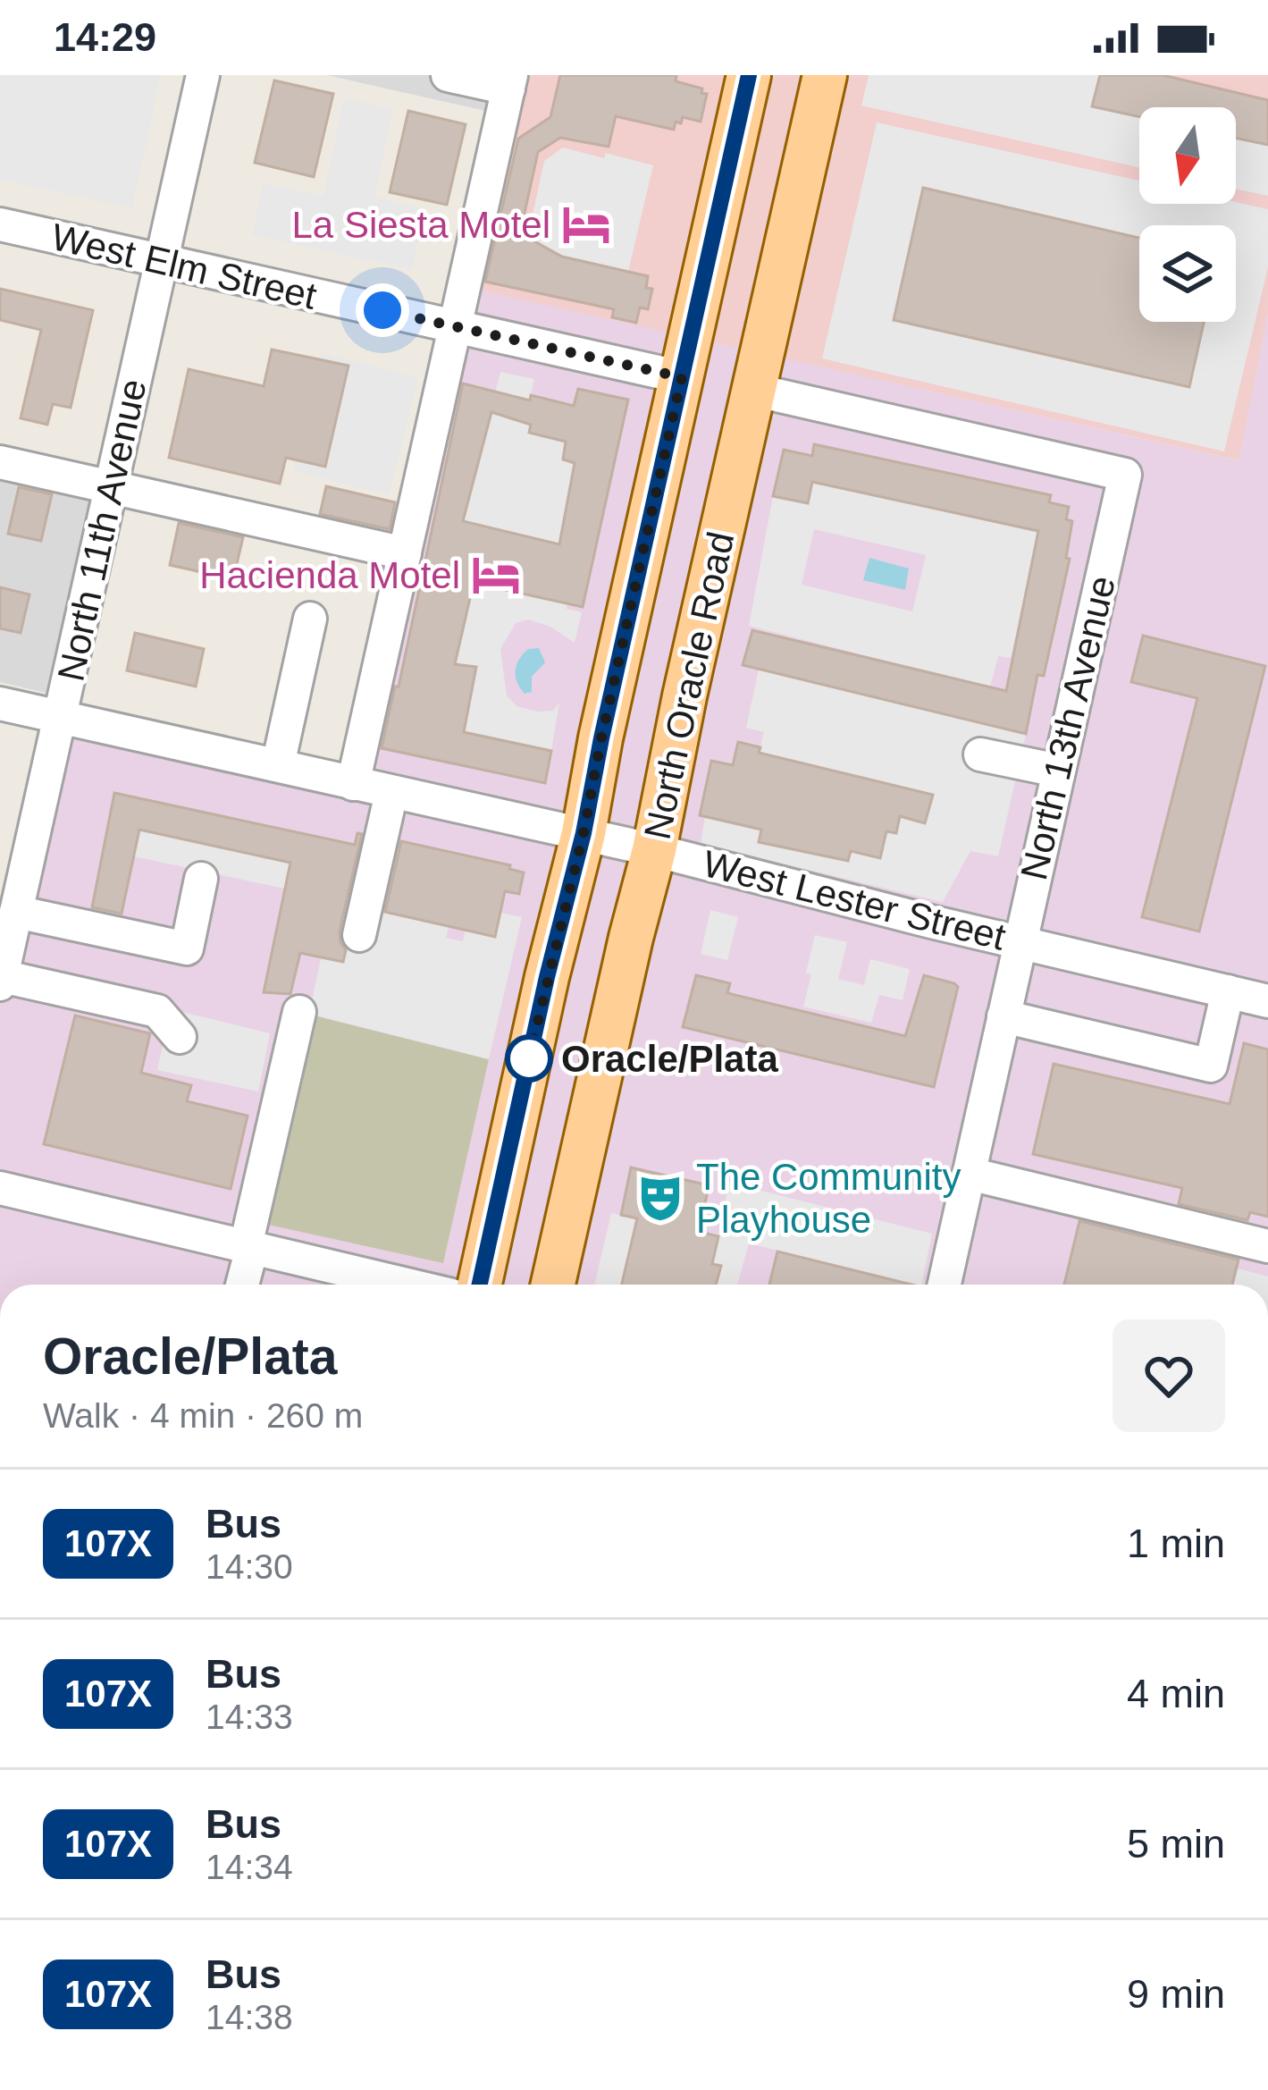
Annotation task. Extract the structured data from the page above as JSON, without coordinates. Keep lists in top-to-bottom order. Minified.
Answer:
{"streets":{"main road":["North Oracle Road"],"street":["West Elm Street","North 11th Avenue","North 13th Avenue","West Lester Street"]},"crossings":[["West Elm Street","North 11th Avenue"],["West Elm Street","North Oracle Road"],["North 11th Avenue","West Lester Street"],["North Oracle Road","North 13th Avenue"],["North Oracle Road","West Lester Street"],["North 13th Avenue","West Lester Street"]],"places":{"hotel":["La Siesta Motel","Hacienda Motel"],"other":["Oracle/Plata"],"theatre":["The Community Playhouse"]},"lines":["bus line 107X"],"north":"bottom","page":{"status":"14:29","heading":["Oracle/Plata","Walk · 4 min · 260 m"],"list":[{"mark":"107X","name":"Bus","note":"14:30","value":"1 min"},{"mark":"107X","name":"Bus","note":"14:33","value":"4 min"},{"mark":"107X","name":"Bus","note":"14:34","value":"5 min"},{"mark":"107X","name":"Bus","note":"14:38","value":"9 min"}]}}
